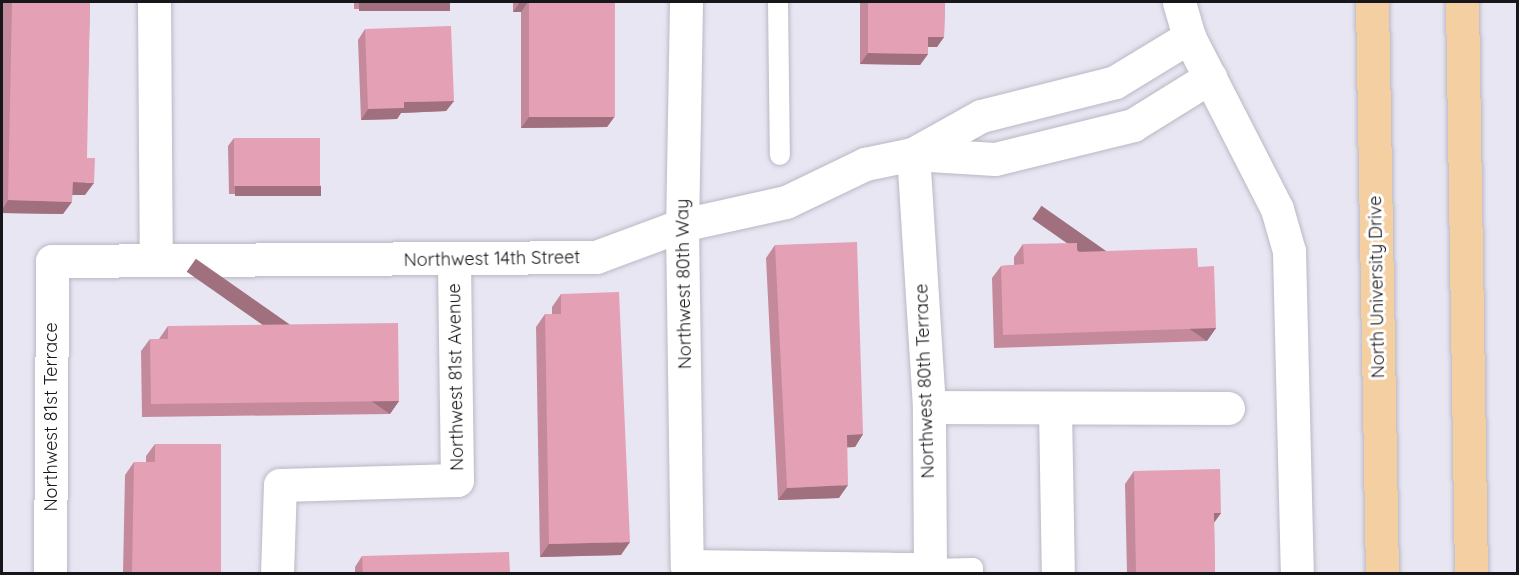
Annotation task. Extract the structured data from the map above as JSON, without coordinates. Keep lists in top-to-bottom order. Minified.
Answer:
{"streets":{"main road":["North University Drive"],"street":["Northwest 14th Street","Northwest 80th Way","Northwest 81st Avenue","Northwest 80th Terrace","Northwest 81st Terrace"]},"crossings":[["Northwest 14th Street","Northwest 80th Way"],["Northwest 14th Street","Northwest 81st Avenue"],["Northwest 14th Street","Northwest 80th Terrace"],["Northwest 14th Street","Northwest 81st Terrace"]]}
